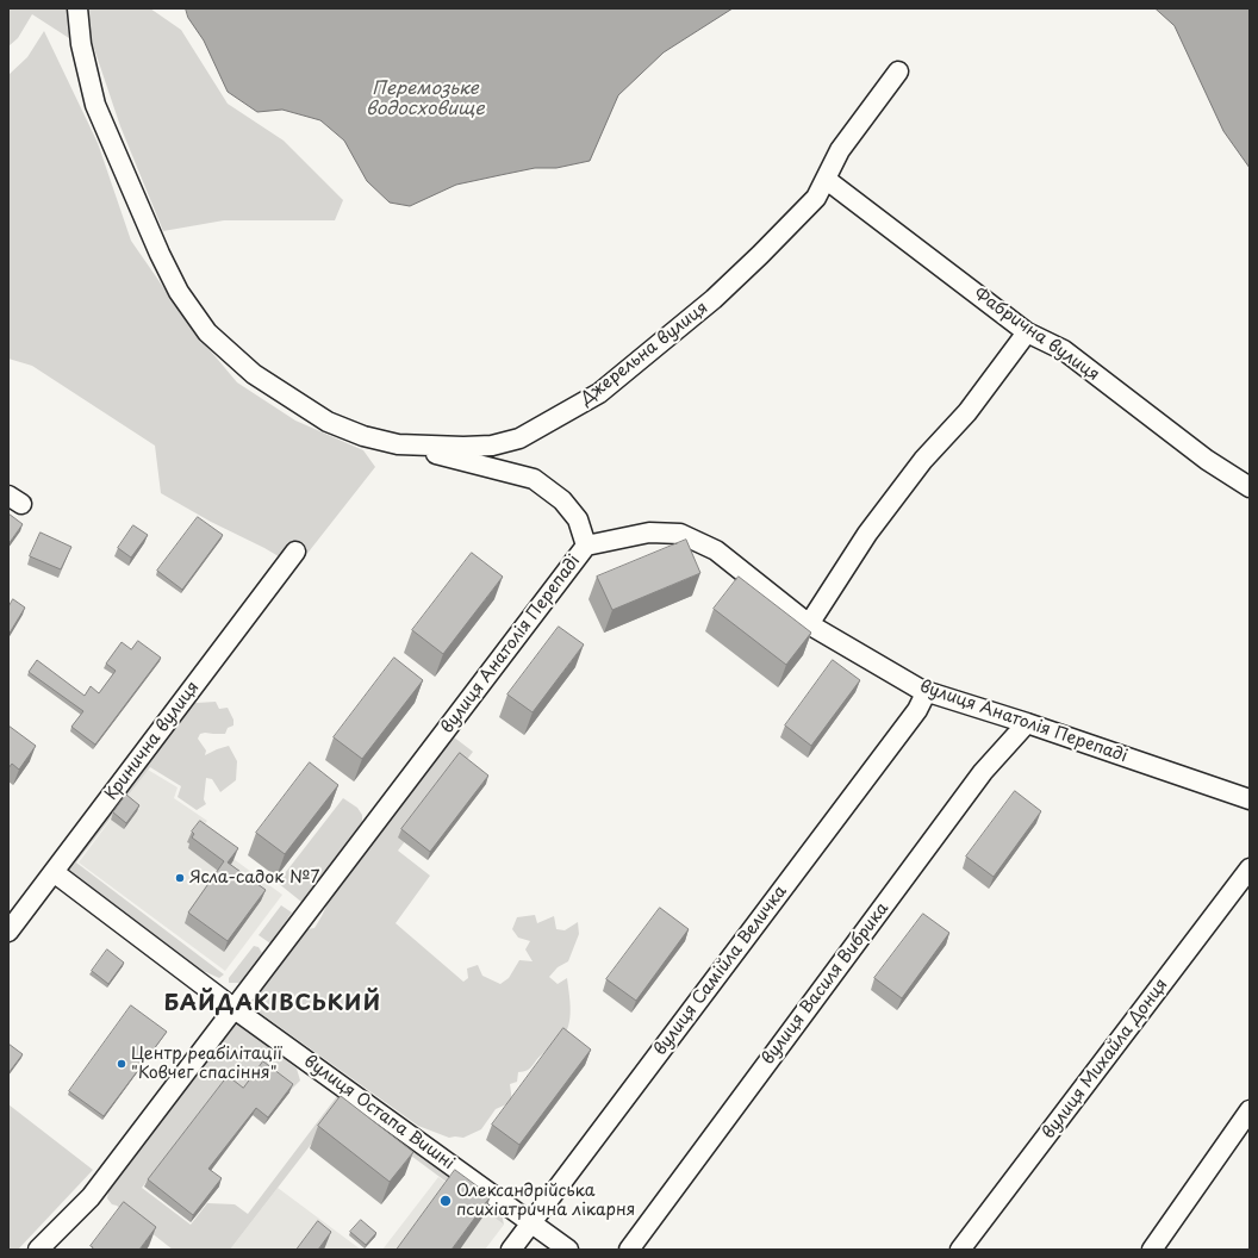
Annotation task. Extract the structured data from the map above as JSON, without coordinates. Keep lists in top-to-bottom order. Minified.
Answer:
{"streets":{"street":["Фабрична вулиця","Джерельна вулиця","вулиця Анатолія Перепаді","Кринична вулиця","вулиця Самійла Величка","вулиця Василя Вибрика","вулиця Михайла Донця","вулиця Остапа Вишні"]},"crossings":[["Фабрична вулиця","Джерельна вулиця"],["вулиця Анатолія Перепаді","вулиця Самійла Величка"],["вулиця Анатолія Перепаді","вулиця Василя Вибрика"],["вулиця Анатолія Перепаді","вулиця Остапа Вишні"],["Кринична вулиця","вулиця Остапа Вишні"],["вулиця Самійла Величка","вулиця Остапа Вишні"]],"districts":["БАЙДАКІВСЬКИЙ"],"water":["Перемозьке водосховище"],"places":["Ясла-садок №7","Центр реабілітації \"Ковчег спасіння\"","Олександрійська психіатрична лікарня"]}
